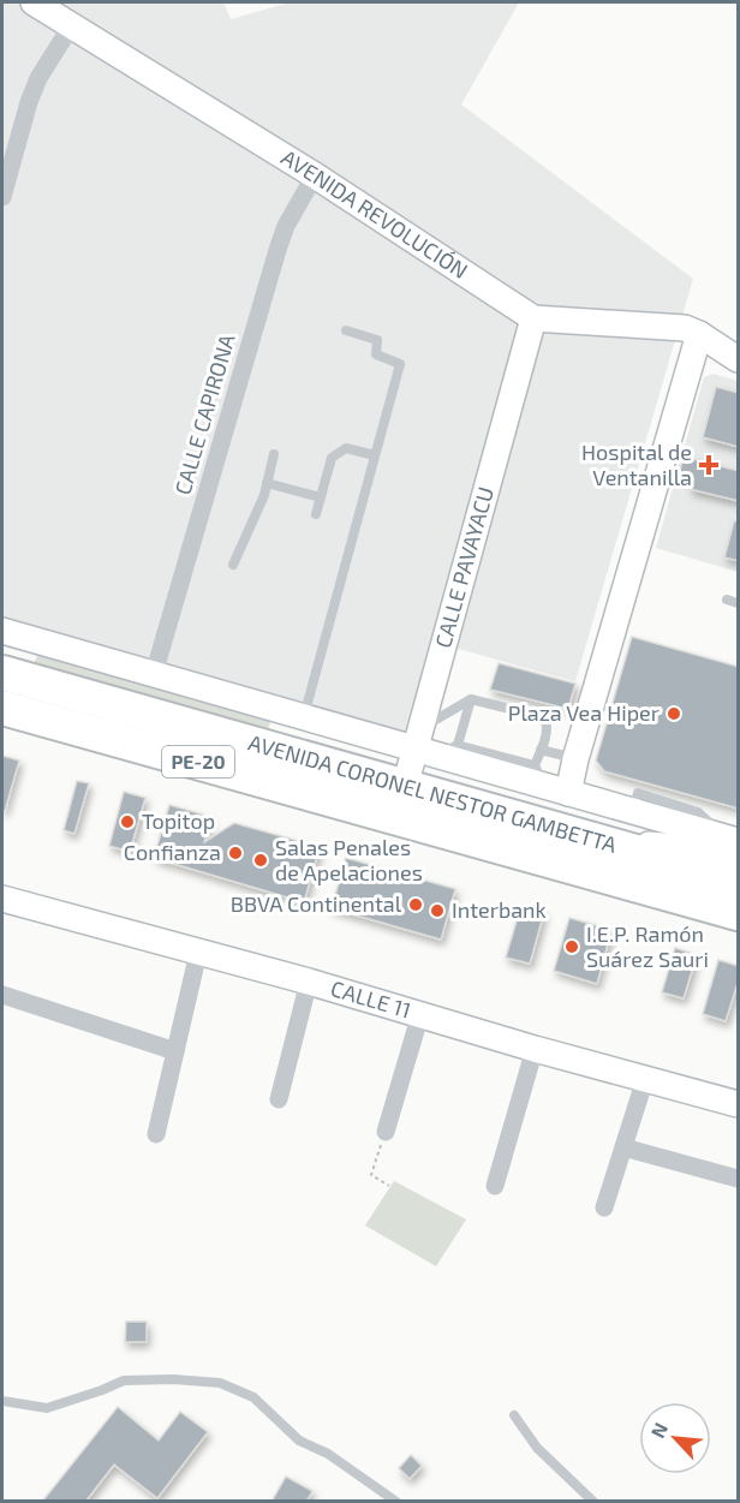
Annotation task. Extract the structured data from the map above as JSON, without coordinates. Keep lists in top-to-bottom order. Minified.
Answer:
{"streets":{"highway":["PE-20","AVENIDA CORONEL NESTOR GAMBETTA"],"street":["AVENIDA REVOLUCIÓN","CALLE CAPIRONA","CALLE PAVAYACU","CALLE 11"]},"crossings":[["AVENIDA REVOLUCIÓN","CALLE CAPIRONA"],["AVENIDA REVOLUCIÓN","CALLE PAVAYACU"],["CALLE PAVAYACU","AVENIDA CORONEL NESTOR GAMBETTA"]],"places":{"health":["Hospital de Ventanilla"],"other":["Plaza Vea Hiper","Topitop","Confianza","Salas Penales de Apelaciones","BBVA Continental","Interbank","I.E.P. Ramón Suárez Sauri"]},"north":"top left"}
